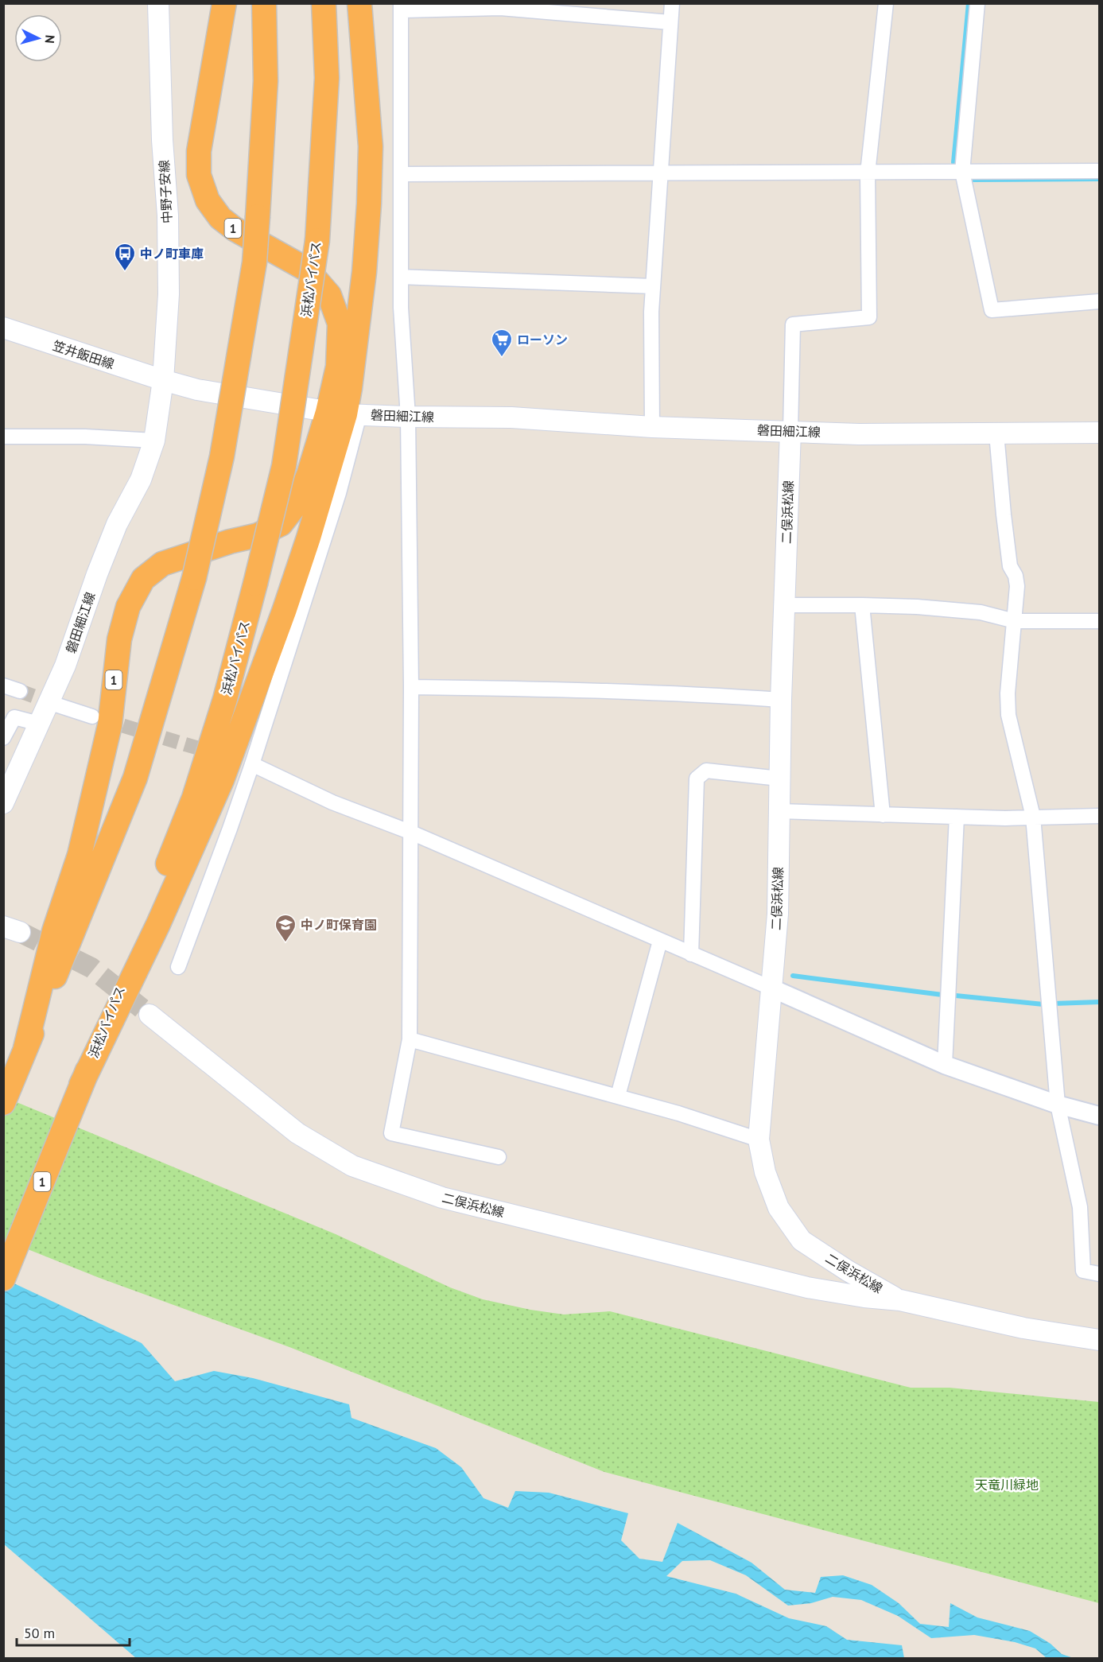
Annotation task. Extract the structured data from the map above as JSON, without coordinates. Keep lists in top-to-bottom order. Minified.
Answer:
{"streets":{"highway":["1","浜松バイパス"],"main road":["中野子安線","笠井飯田線","磐田細江線","二俣浜松線"]},"crossings":[["中野子安線","笠井飯田線"],["中野子安線","磐田細江線"],["1","浜松バイパス"],["1","磐田細江線"],["笠井飯田線","磐田細江線"],["磐田細江線","二俣浜松線"]],"parks":["天竜川緑地"],"places":{"bus stop":["中ノ町車庫"],"supermarket":["ローソン"],"school or university":["中ノ町保育園"]},"scale_bar":"50 m","north":"right"}
